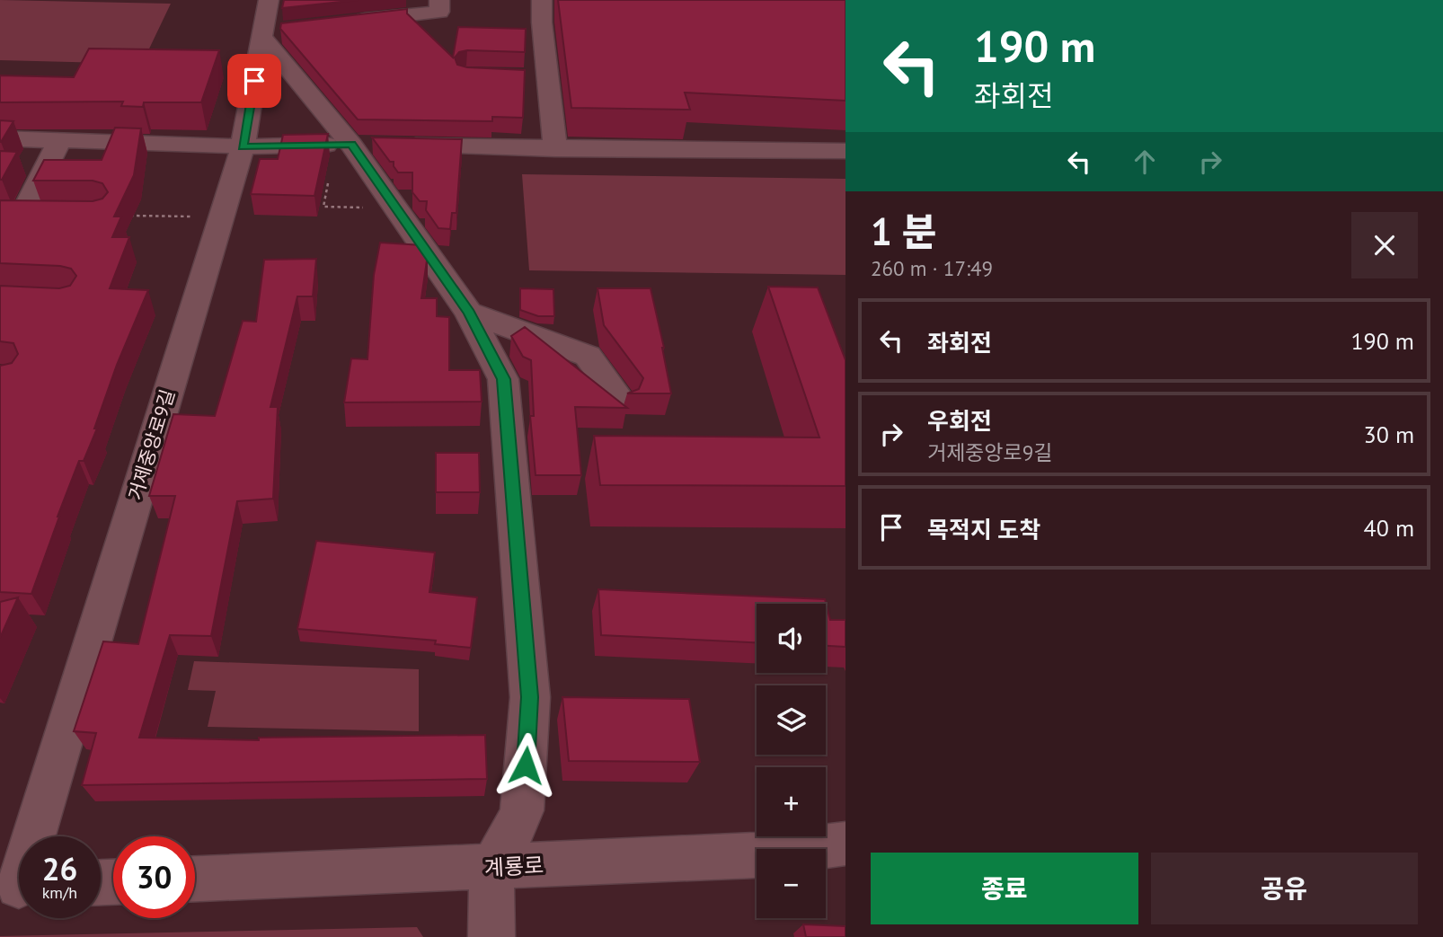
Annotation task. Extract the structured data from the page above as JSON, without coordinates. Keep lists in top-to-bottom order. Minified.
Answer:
{"streets":{"street":["거제중앙로9길","계룡로"]},"page":{"turn":["190 m","좌회전"],"heading":["1 분","260 m · 17:49"],"list":[{"name":"좌회전","value":"190 m"},{"name":"우회전","note":"거제중앙로9길","value":"30 m"},{"name":"목적지 도착","value":"40 m"}],"map_buttons":["+","−"],"speed":"26 km/h","limit":"30","buttons":["종료","공유"]}}
